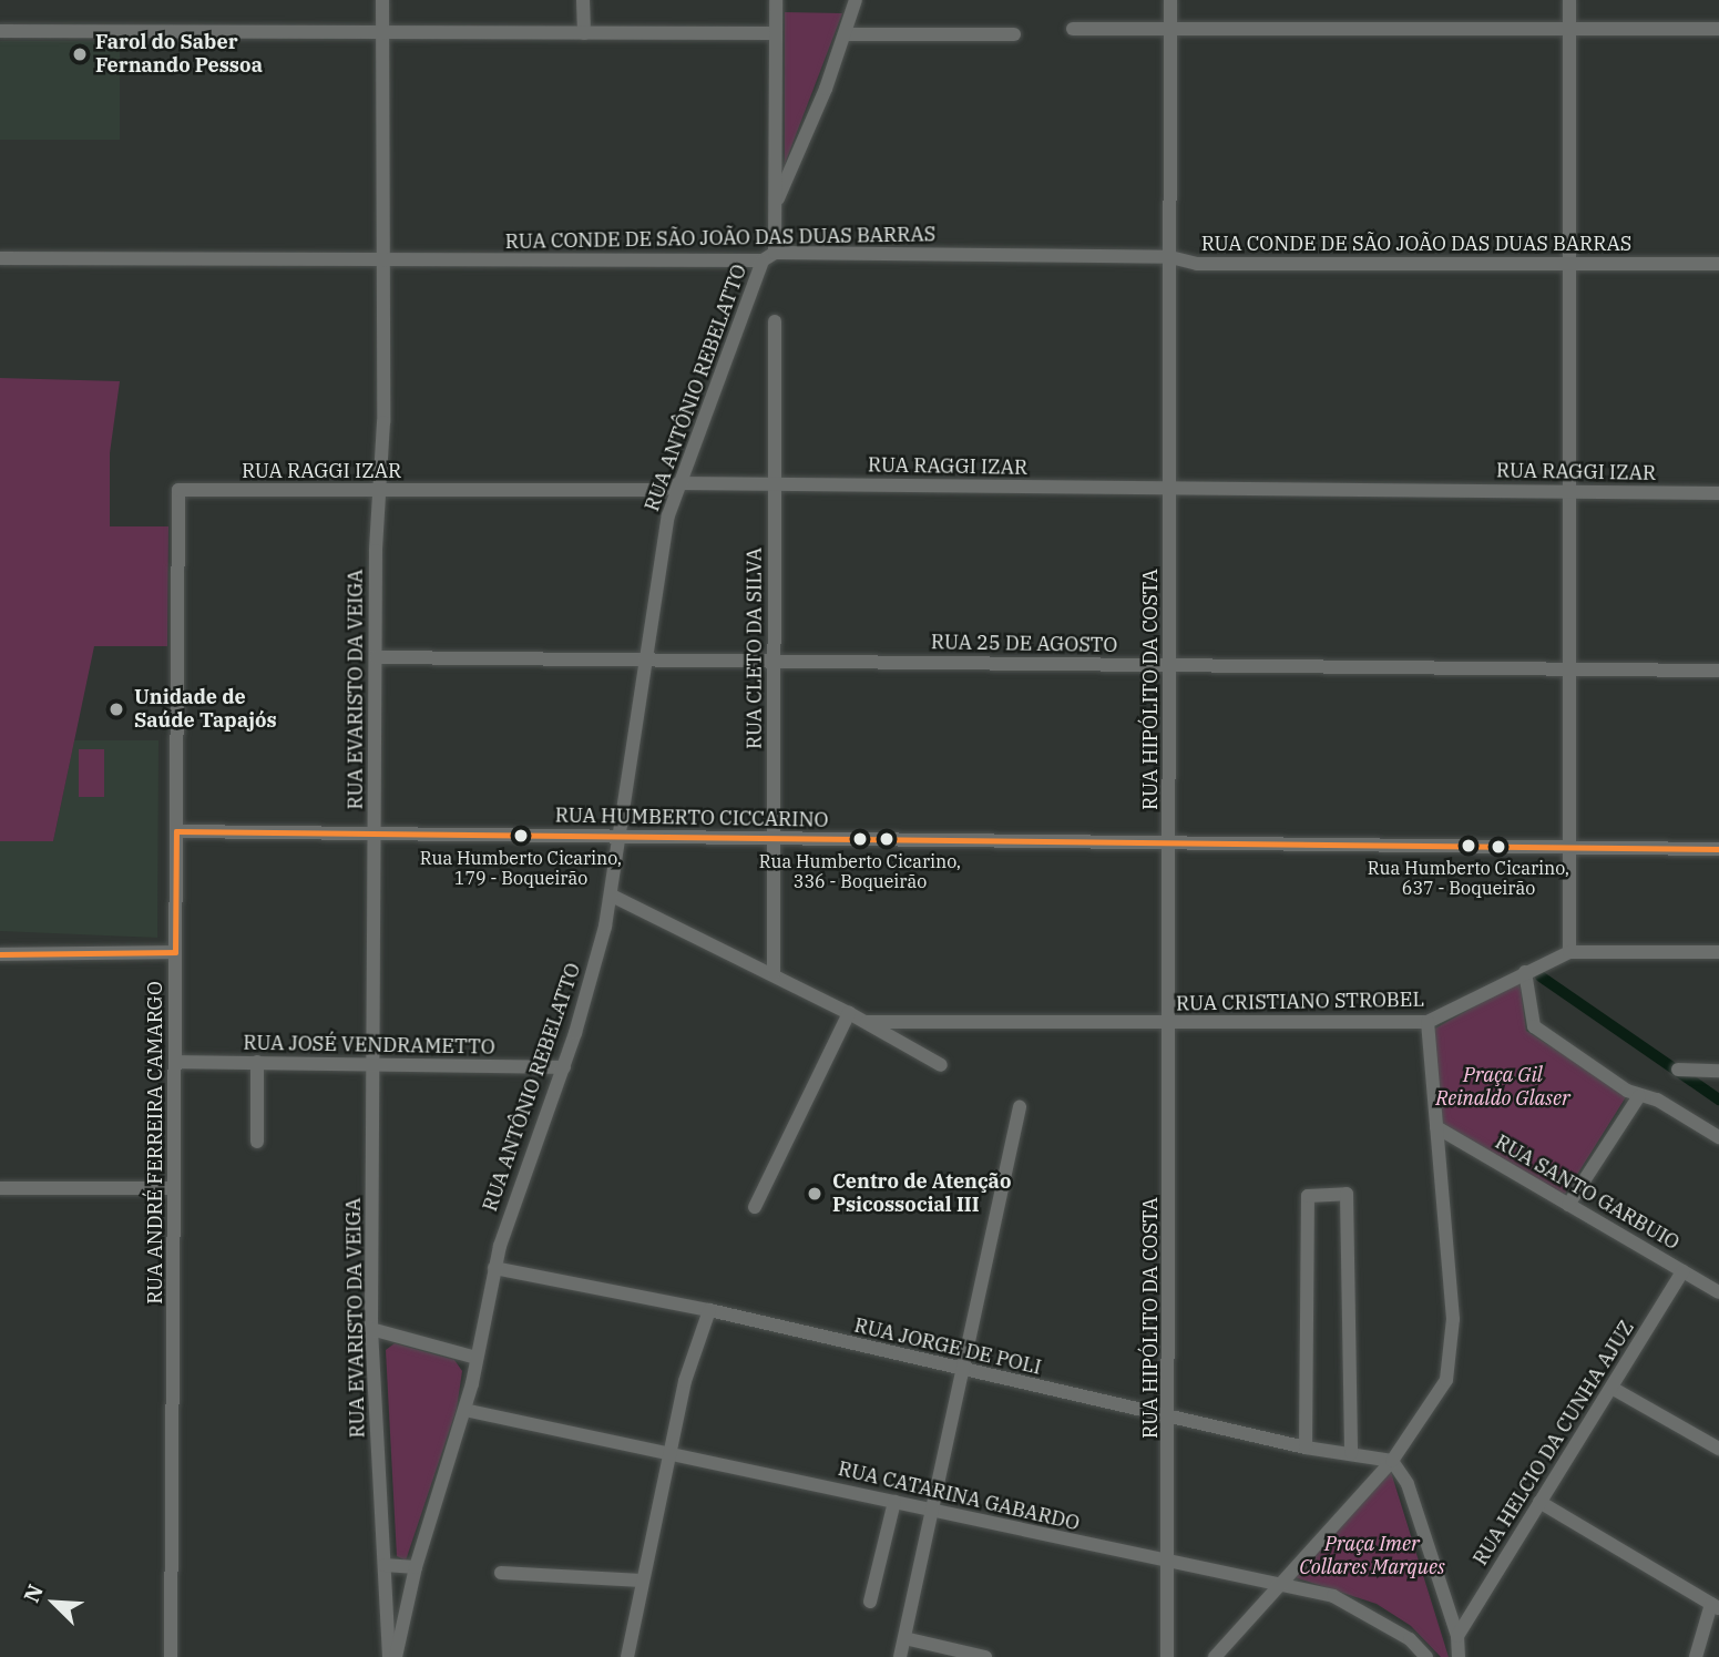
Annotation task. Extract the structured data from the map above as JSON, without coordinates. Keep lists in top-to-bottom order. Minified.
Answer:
{"streets":{"street":["RUA CONDE DE SÃO JOÃO DAS DUAS BARRAS","RUA ANTÔNIO REBELATTO","RUA RAGGI IZAR","RUA 25 DE AGOSTO","RUA CLETO DA SILVA","RUA EVARISTO DA VEIGA","RUA HIPÓLITO DA COSTA","RUA HUMBERTO CICCARINO","RUA CRISTIANO STROBEL","RUA JOSÉ VENDRAMETTO","RUA ANDRÉ FERREIRA CAMARGO","RUA SANTO GARBUIO","RUA JORGE DE POLI","RUA HELCIO DA CUNHA AJUZ","RUA CATARINA GABARDO"]},"crossings":[["RUA CONDE DE SÃO JOÃO DAS DUAS BARRAS","RUA ANTÔNIO REBELATTO"],["RUA CONDE DE SÃO JOÃO DAS DUAS BARRAS","RUA EVARISTO DA VEIGA"],["RUA CONDE DE SÃO JOÃO DAS DUAS BARRAS","RUA HIPÓLITO DA COSTA"],["RUA ANTÔNIO REBELATTO","RUA RAGGI IZAR"],["RUA ANTÔNIO REBELATTO","RUA 25 DE AGOSTO"],["RUA ANTÔNIO REBELATTO","RUA HUMBERTO CICCARINO"],["RUA ANTÔNIO REBELATTO","RUA JOSÉ VENDRAMETTO"],["RUA ANTÔNIO REBELATTO","RUA JORGE DE POLI"],["RUA ANTÔNIO REBELATTO","RUA CATARINA GABARDO"],["RUA RAGGI IZAR","RUA CLETO DA SILVA"],["RUA RAGGI IZAR","RUA EVARISTO DA VEIGA"],["RUA RAGGI IZAR","RUA HIPÓLITO DA COSTA"],["RUA RAGGI IZAR","RUA ANDRÉ FERREIRA CAMARGO"],["RUA 25 DE AGOSTO","RUA CLETO DA SILVA"],["RUA 25 DE AGOSTO","RUA EVARISTO DA VEIGA"],["RUA 25 DE AGOSTO","RUA HIPÓLITO DA COSTA"],["RUA CLETO DA SILVA","RUA HUMBERTO CICCARINO"],["RUA EVARISTO DA VEIGA","RUA HUMBERTO CICCARINO"],["RUA EVARISTO DA VEIGA","RUA JOSÉ VENDRAMETTO"],["RUA HIPÓLITO DA COSTA","RUA HUMBERTO CICCARINO"],["RUA HIPÓLITO DA COSTA","RUA CRISTIANO STROBEL"],["RUA HIPÓLITO DA COSTA","RUA JORGE DE POLI"],["RUA HIPÓLITO DA COSTA","RUA CATARINA GABARDO"],["RUA HUMBERTO CICCARINO","RUA ANDRÉ FERREIRA CAMARGO"],["RUA JOSÉ VENDRAMETTO","RUA ANDRÉ FERREIRA CAMARGO"],["RUA SANTO GARBUIO","RUA HELCIO DA CUNHA AJUZ"]],"parks":["Praça Gil Reinaldo Glaser","Praça Imer Collares Marques"],"places":["Farol do Saber Fernando Pessoa","Unidade de Saúde Tapajós","Rua Humberto Cicarino, 179 - Boqueirão","Rua Humberto Cicarino, 336 - Boqueirão","Rua Humberto Cicarino, 637 - Boqueirão","Centro de Atenção Psicossocial III"],"north":"top left"}
